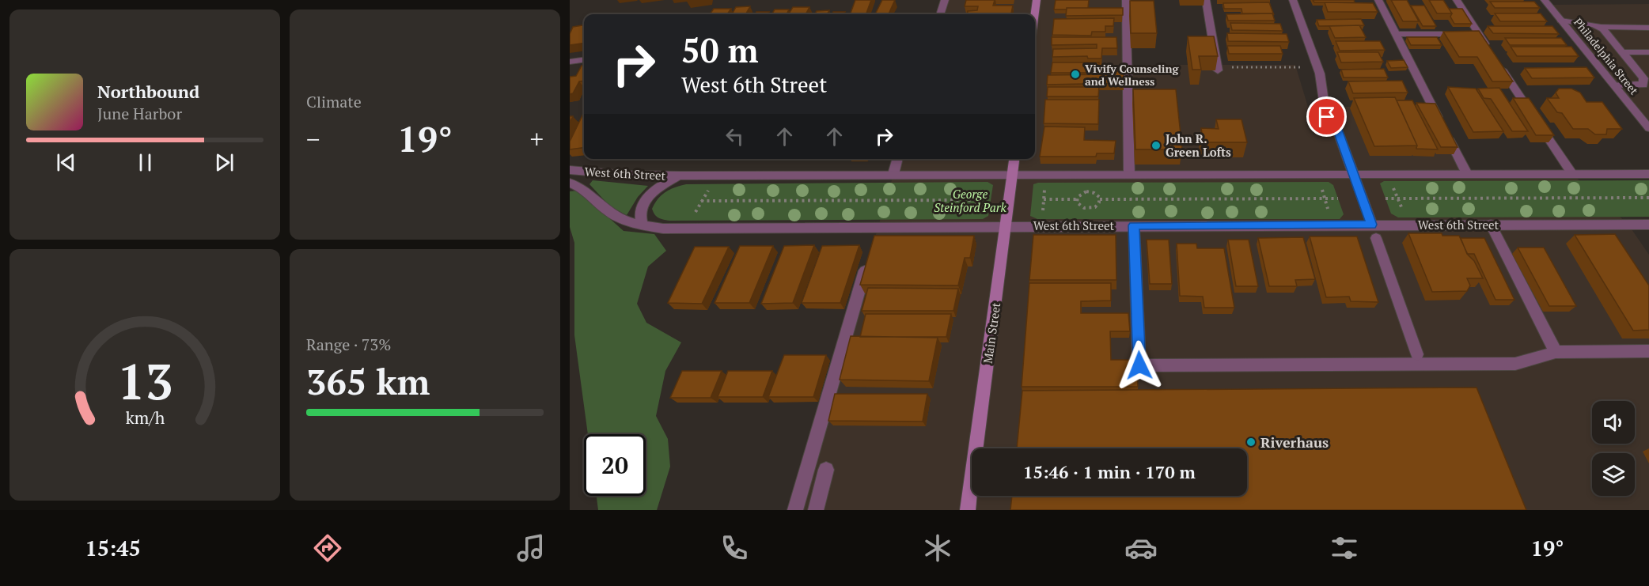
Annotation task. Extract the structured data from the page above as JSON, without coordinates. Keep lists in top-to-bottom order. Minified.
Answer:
{"streets":{"main road":["Main Street"],"street":["Philadelphia Street","West 6th Street"]},"crossings":[["West 6th Street","Main Street"]],"parks":["George Steinford Park"],"places":["Vivify Counseling and Wellness","John R. Green Lofts","Riverhaus"],"page":{"tile":["Climate",["Range · 73%","365 km"]],"turn":["50 m","West 6th Street"],"song":["Northbound","June Harbor"],"heat":["−","19°","+"],"limit":"20","trip":"15:46 · 1 min · 170 m","tabs":["15:45","19°"],"gauge":["13","km/h"]}}
